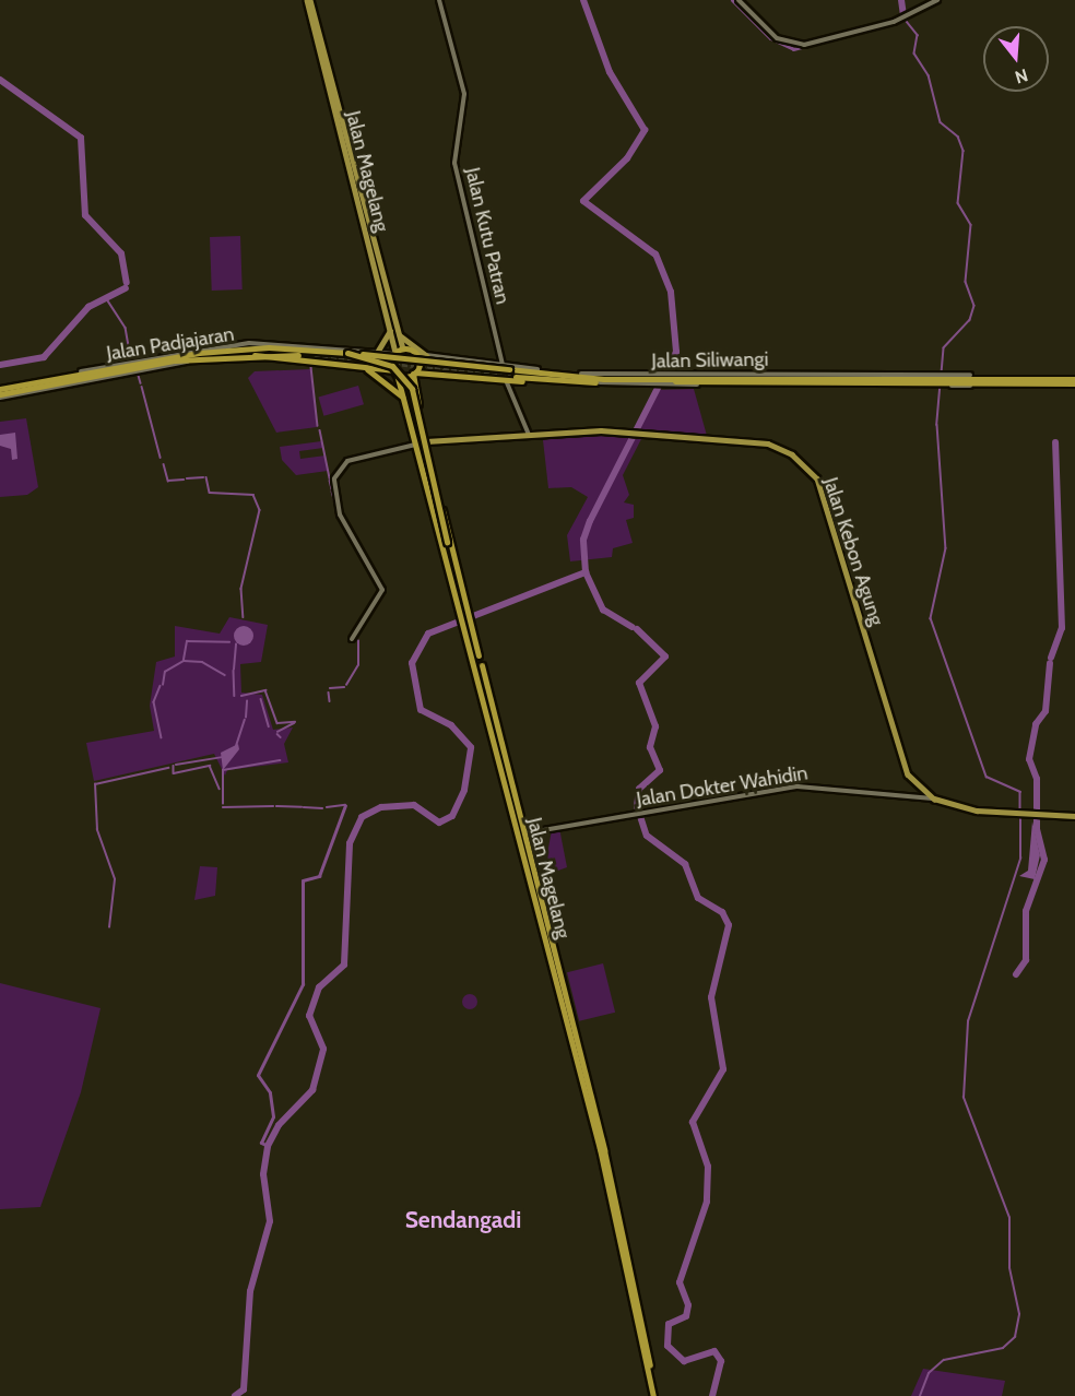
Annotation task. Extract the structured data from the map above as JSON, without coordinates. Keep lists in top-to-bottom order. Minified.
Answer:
{"streets":{"highway":["Jalan Magelang","Jalan Padjajaran","Jalan Siliwangi"],"main road":["Jalan Kebon Agung"],"street":["Jalan Kutu Patran","Jalan Dokter Wahidin"]},"crossings":[["Jalan Magelang","Jalan Kebon Agung"],["Jalan Magelang","Jalan Dokter Wahidin"],["Jalan Padjajaran","Jalan Siliwangi"],["Jalan Kebon Agung","Jalan Dokter Wahidin"]],"districts":["Sendangadi"],"north":"bottom"}
